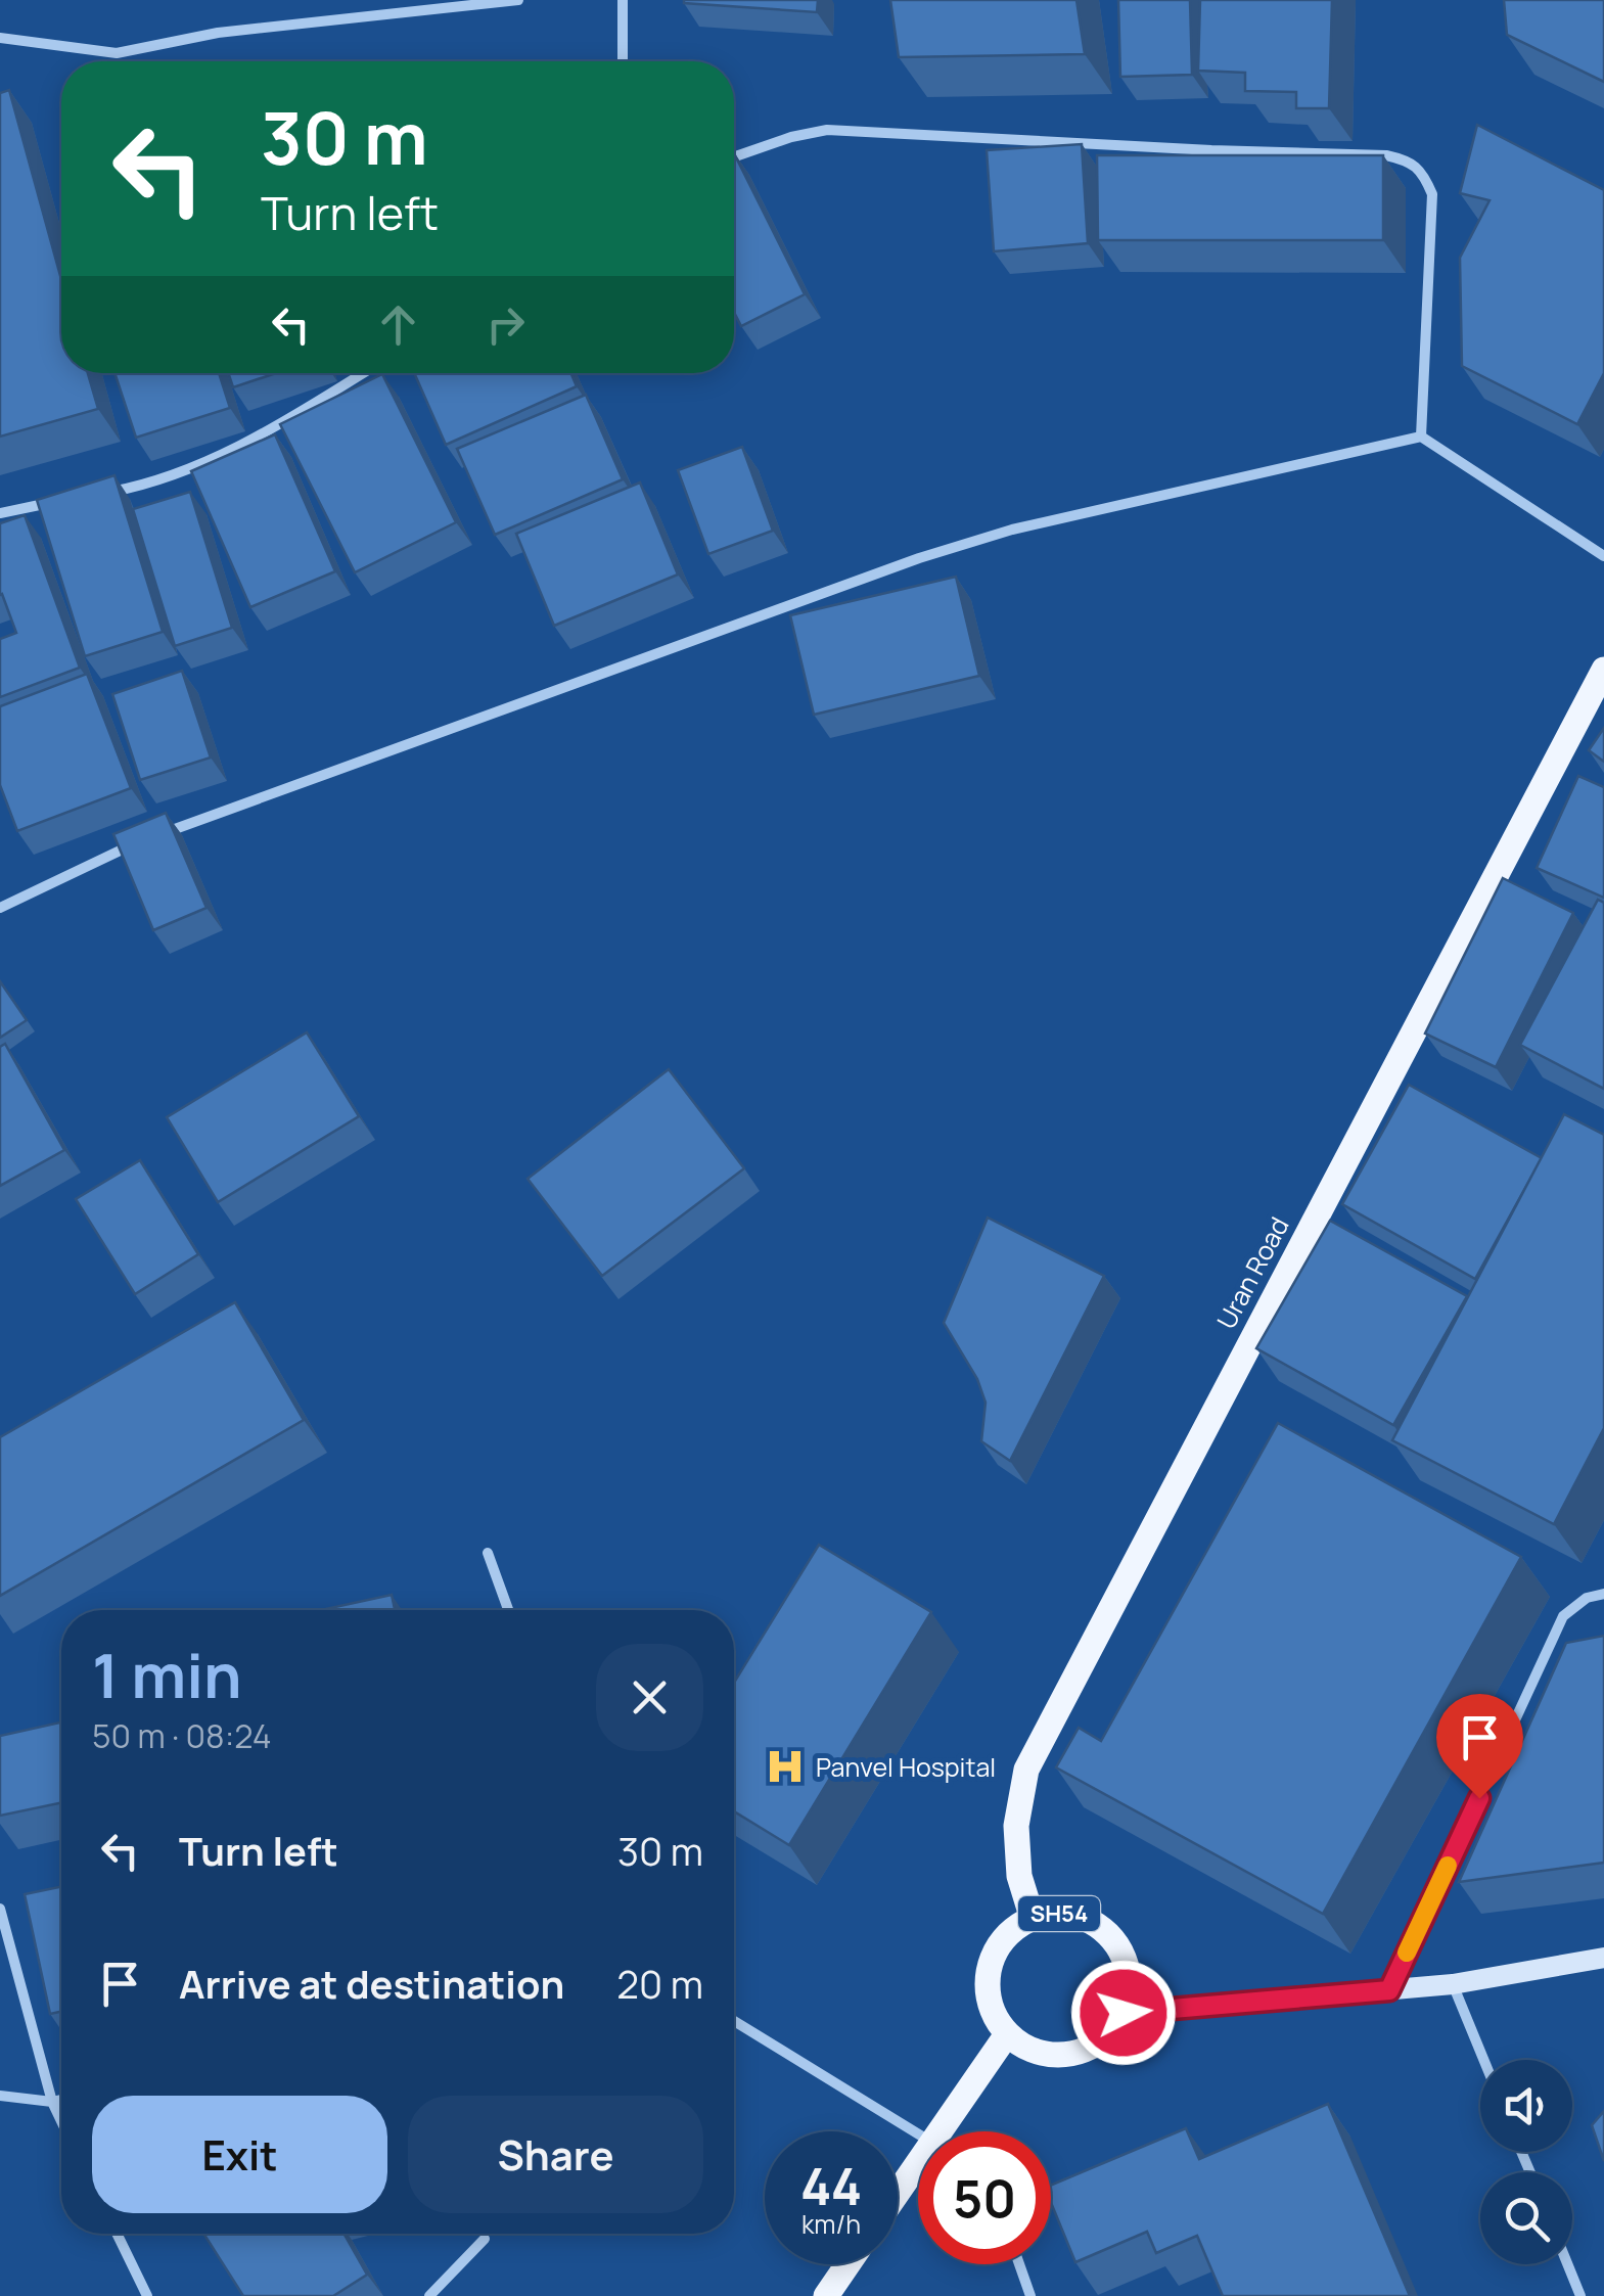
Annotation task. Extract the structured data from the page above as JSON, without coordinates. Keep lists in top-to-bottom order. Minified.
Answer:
{"streets":{"main road":["Uran Road","SH54"]},"crossings":[["Uran Road","SH54"]],"places":{"hospital":["Panvel Hospital"]},"page":{"turn":["30 m","Turn left"],"heading":["1 min","50 m · 08:24"],"list":[{"name":"Turn left","value":"30 m"},{"name":"Arrive at destination","value":"20 m"}],"buttons":["Exit","Share"],"speed":"44 km/h","limit":"50"}}
